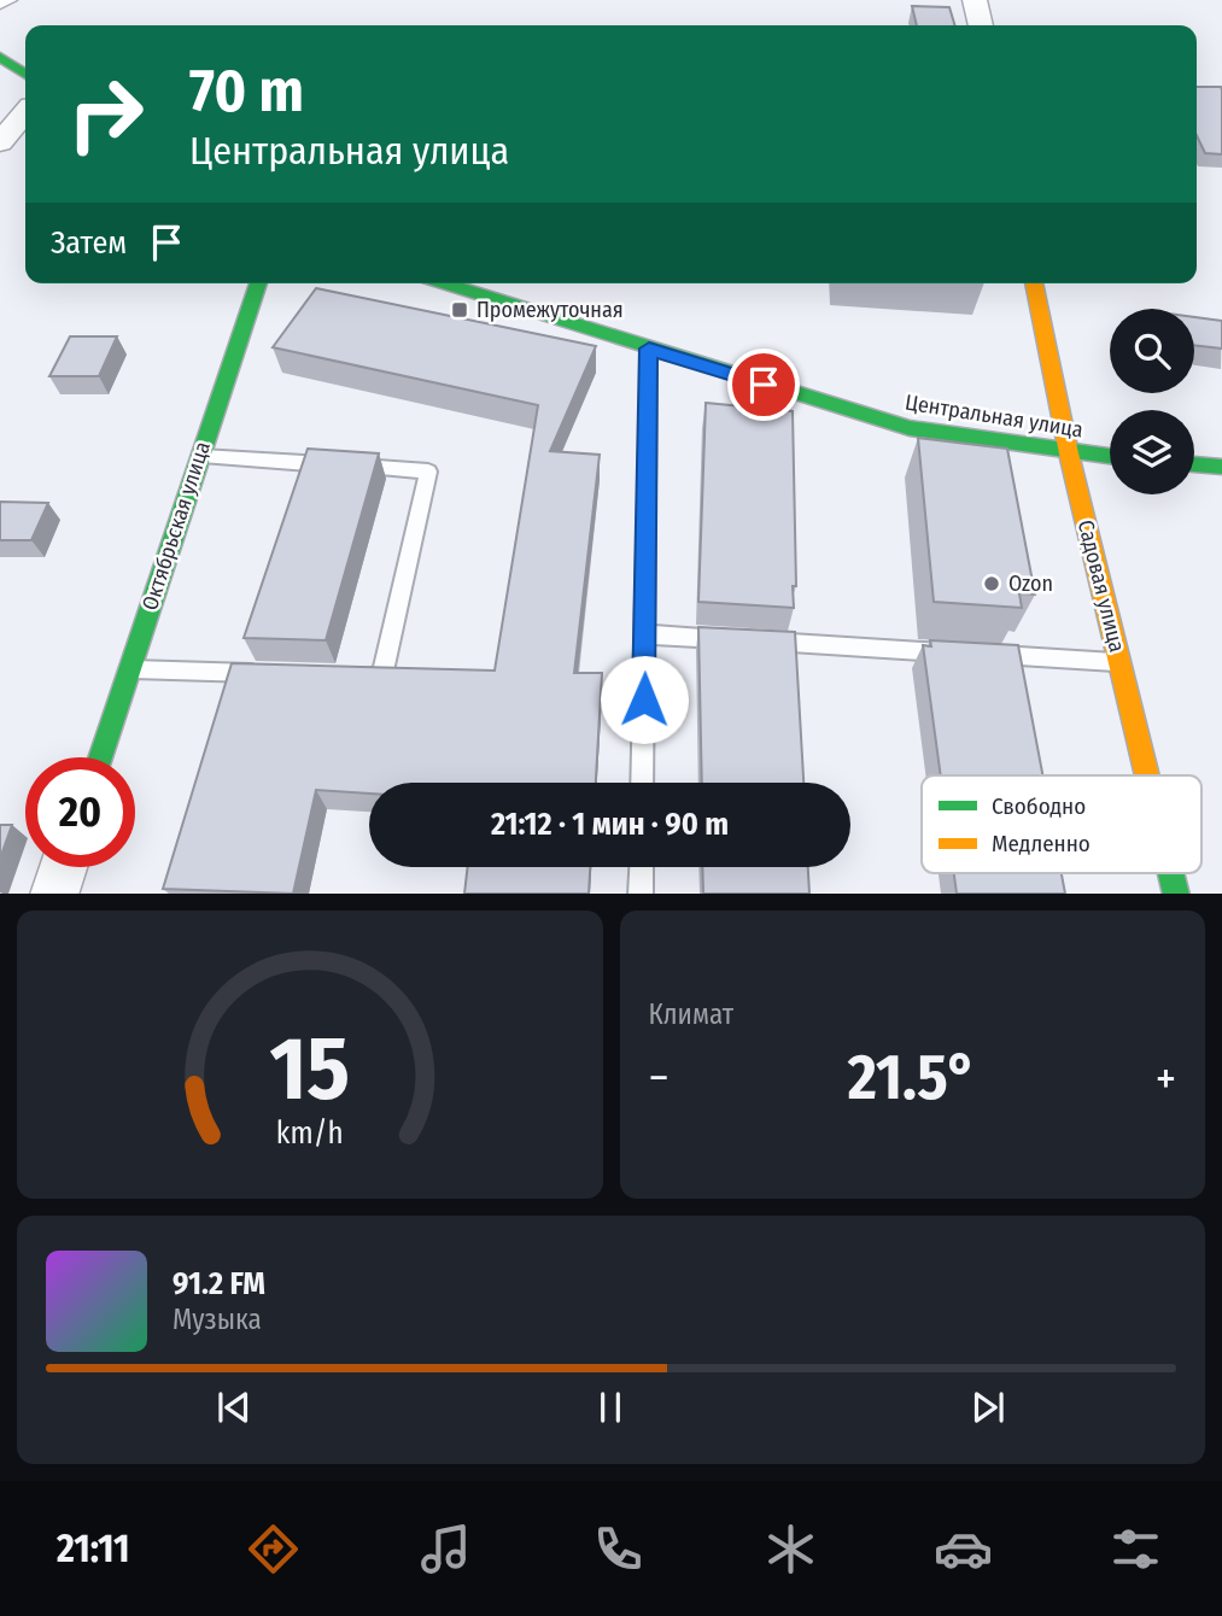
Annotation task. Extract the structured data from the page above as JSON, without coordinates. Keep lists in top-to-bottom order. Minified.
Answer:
{"streets":{"street":["Центральная улица","Октябрьская улица","Садовая улица"]},"crossings":[["Центральная улица","Садовая улица"]],"places":{"transit":["Промежуточная"],"other":["Ozon"]},"legend":["Свободно","Медленно"],"page":{"turn":["70 m","Центральная улица"],"then":"Затем","limit":"20","trip":"21:12 · 1 мин · 90 m","tile":"Климат","heat":["−","21.5°","+"],"song":["91.2 FM","Музыка"],"tabs":"21:11","gauge":["15","km/h"]}}
